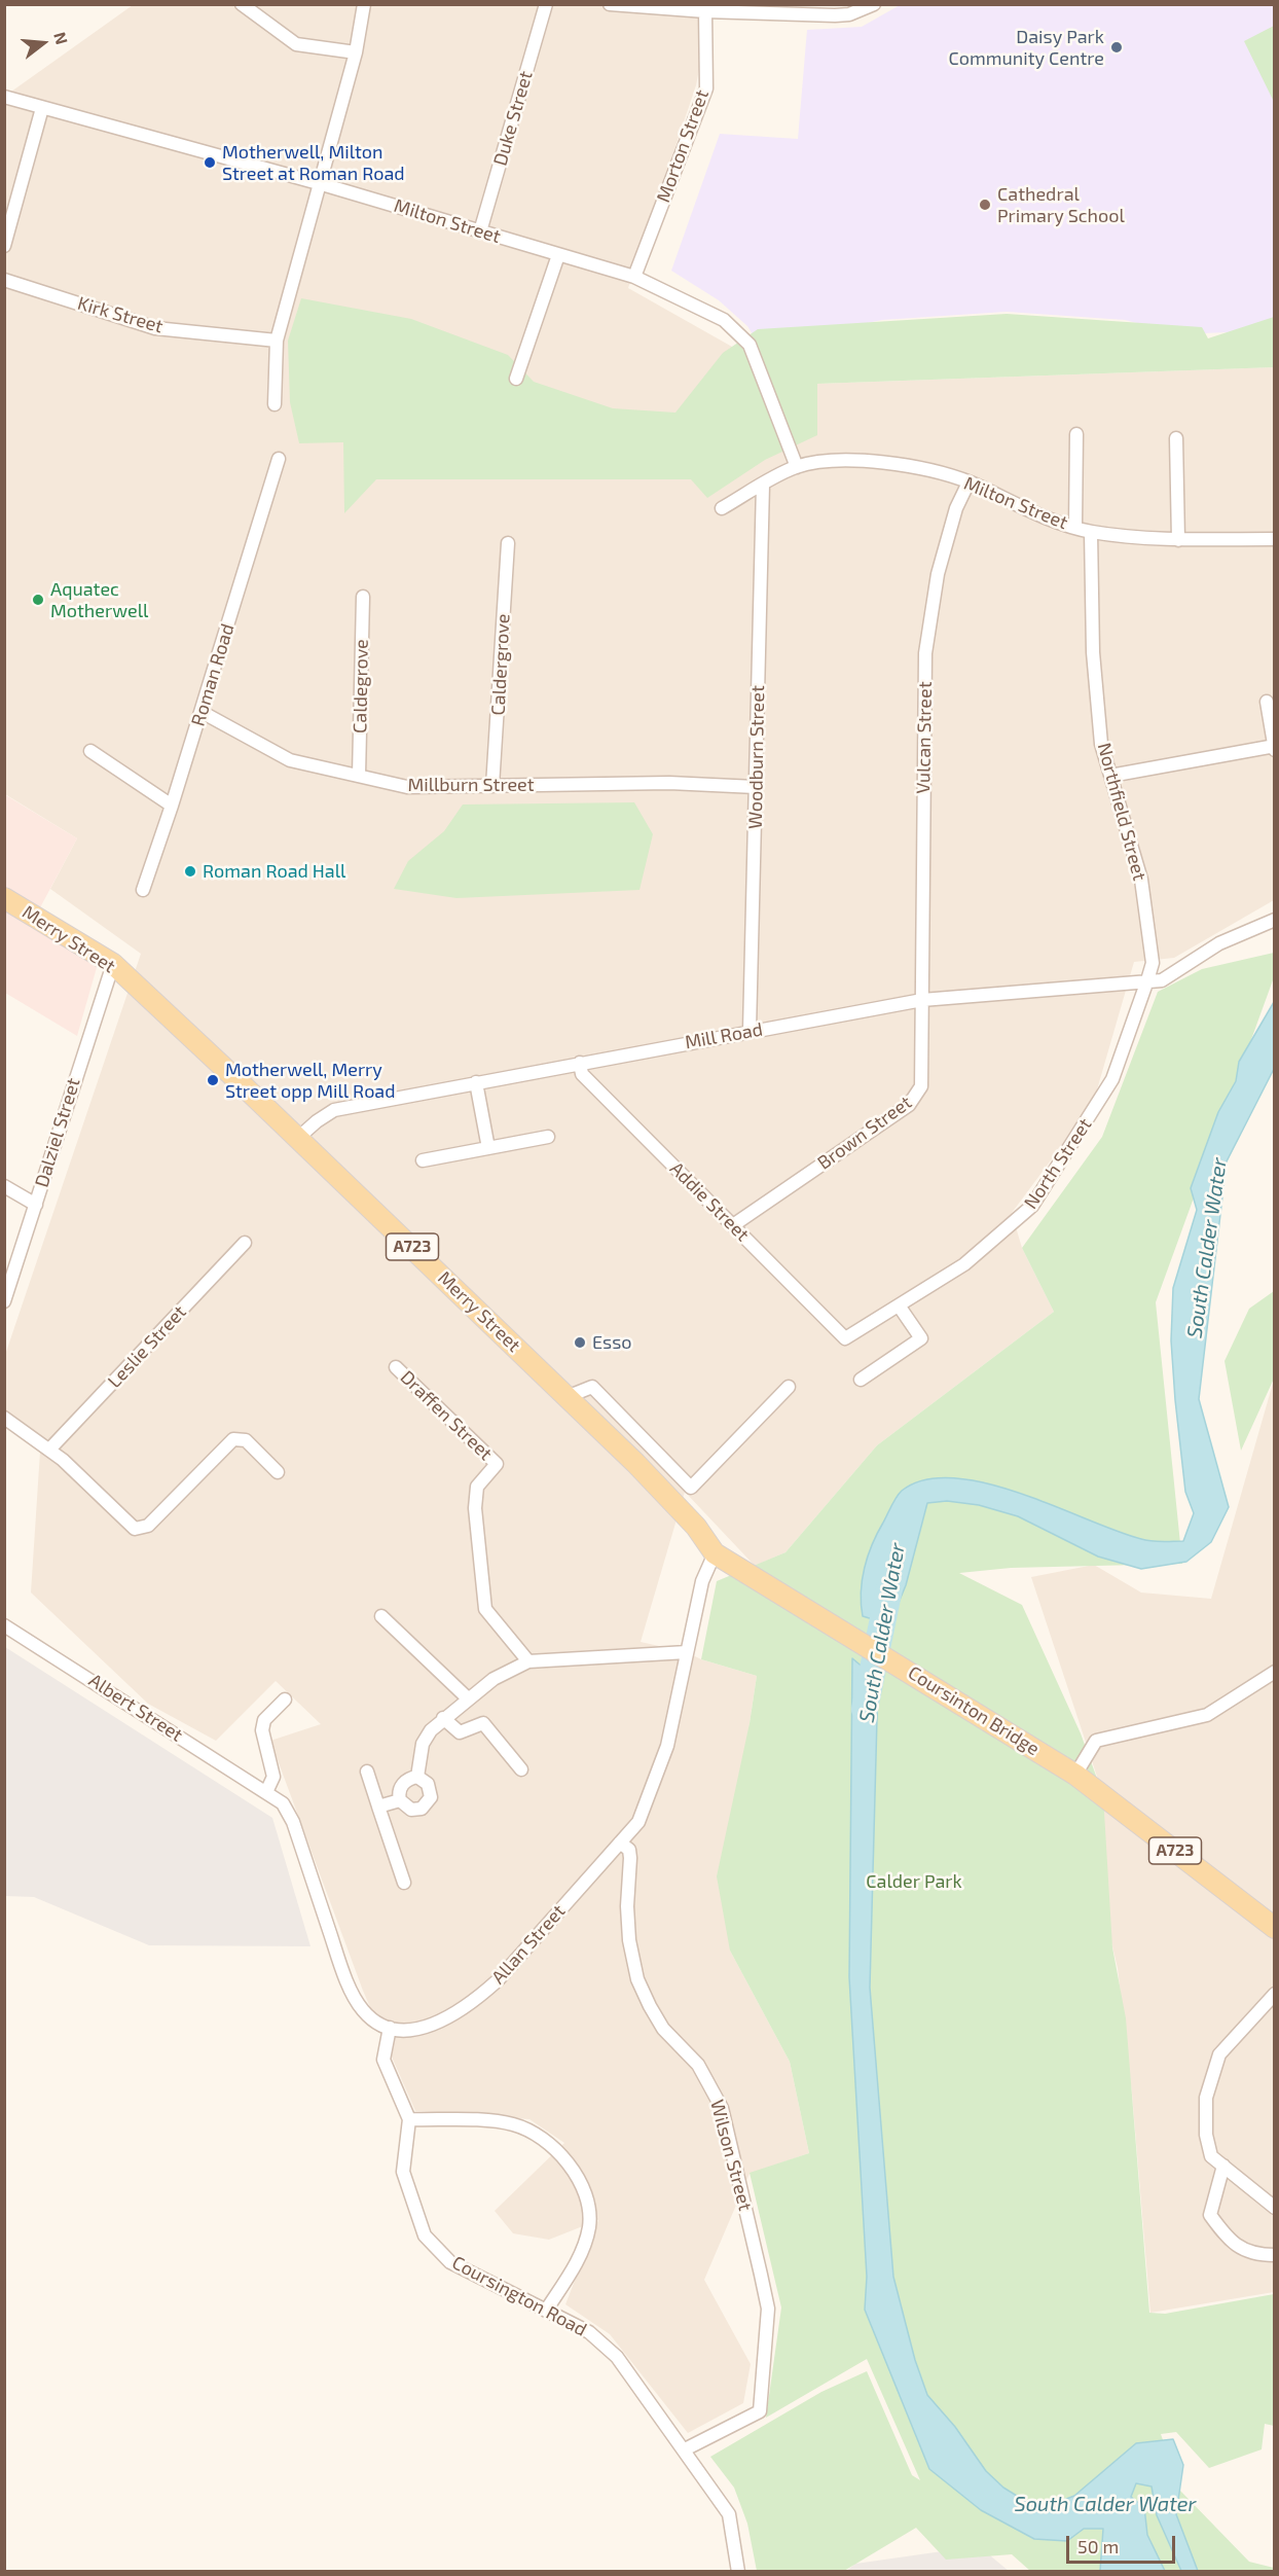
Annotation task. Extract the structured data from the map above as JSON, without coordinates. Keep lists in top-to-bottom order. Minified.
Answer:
{"streets":{"main road":["Merry Street","A723","Coursinton Bridge"],"street":["Duke Street","Morton Street","Milton Street","Kirk Street","Caldergrove","Roman Road","Caldegrove","Vulcan Street","Woodburn Street","Millburn Street","Northfield Street","Mill Road","Dalziel Street","Brown Street","North Street","Addie Street","Leslie Street","Draffen Street","Albert Street","Allan Street","Wilson Street","Coursington Road"]},"crossings":[["Duke Street","Milton Street"],["Morton Street","Milton Street"],["Milton Street","Vulcan Street"],["Milton Street","Woodburn Street"],["Milton Street","Northfield Street"],["Caldergrove","Millburn Street"],["Roman Road","Millburn Street"],["Caldegrove","Millburn Street"],["Vulcan Street","Mill Road"],["Vulcan Street","Brown Street"],["Woodburn Street","Millburn Street"],["Woodburn Street","Mill Road"],["Northfield Street","Mill Road"],["Northfield Street","North Street"],["Merry Street","Mill Road"],["Merry Street","Dalziel Street"],["Merry Street","Coursinton Bridge"],["Merry Street","Allan Street"],["Mill Road","Brown Street"],["Mill Road","North Street"],["Mill Road","Addie Street"],["Brown Street","Addie Street"],["North Street","Addie Street"],["A723","Coursinton Bridge"],["Allan Street","Wilson Street"],["Wilson Street","Coursington Road"]],"water":["South Calder Water"],"parks":["Calder Park"],"places":["Daisy Park Community Centre","Motherwell, Milton Street at Roman Road","Cathedral Primary School","Aquatec Motherwell","Roman Road Hall","Motherwell, Merry Street opp Mill Road","Esso"],"scale_bar":"50 m","north":"right"}
